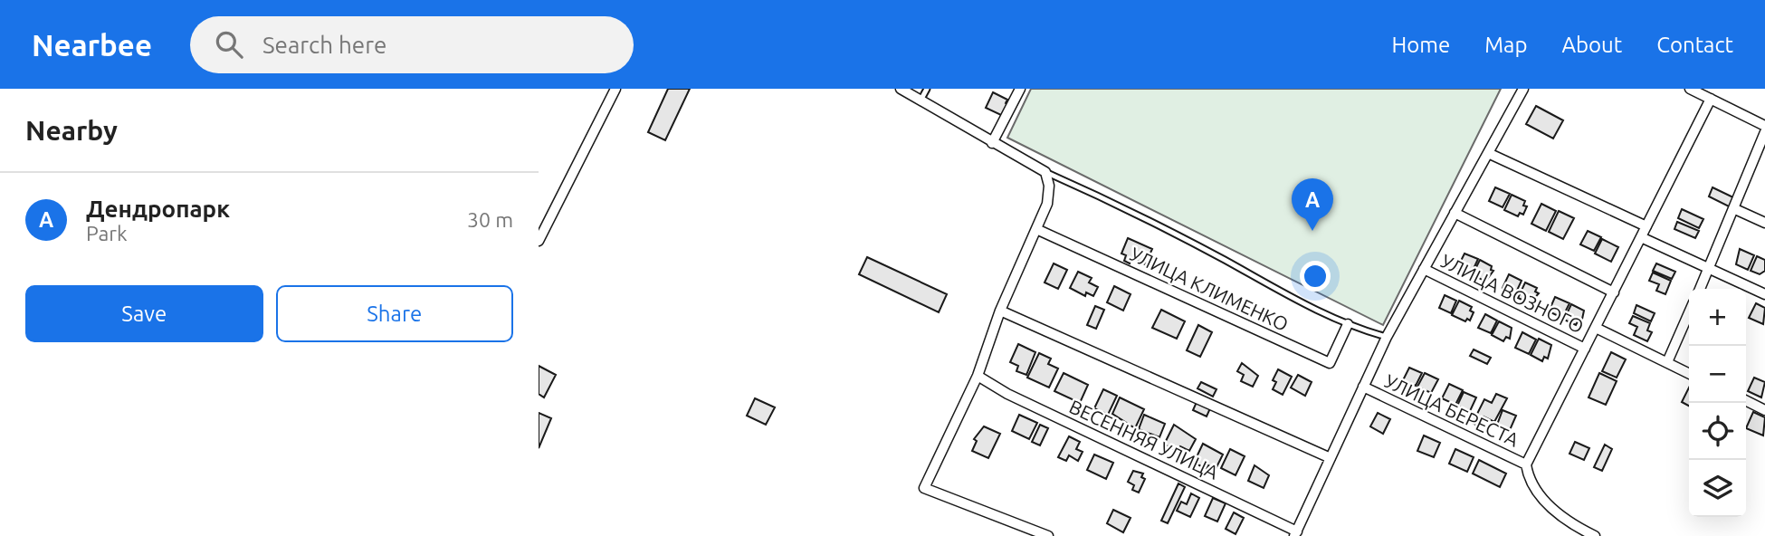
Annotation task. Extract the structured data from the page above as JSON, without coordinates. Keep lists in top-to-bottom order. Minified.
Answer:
{"streets":{"street":["УЛИЦА КЛИМЕНКО","УЛИЦА ВОЗНОГО","УЛИЦА БЕРЕСТА","ВЕСЕННЯЯ УЛИЦА"]},"page":{"header":"Nearbee","search":"Search here","nav":["Home","Map","About","Contact"],"heading":"Nearby","list":[{"mark":"A","name":"Дендропарк","note":"Park","value":"30 m"}],"pins":"A","buttons":["Save","Share"],"map_buttons":["+","−"]}}
